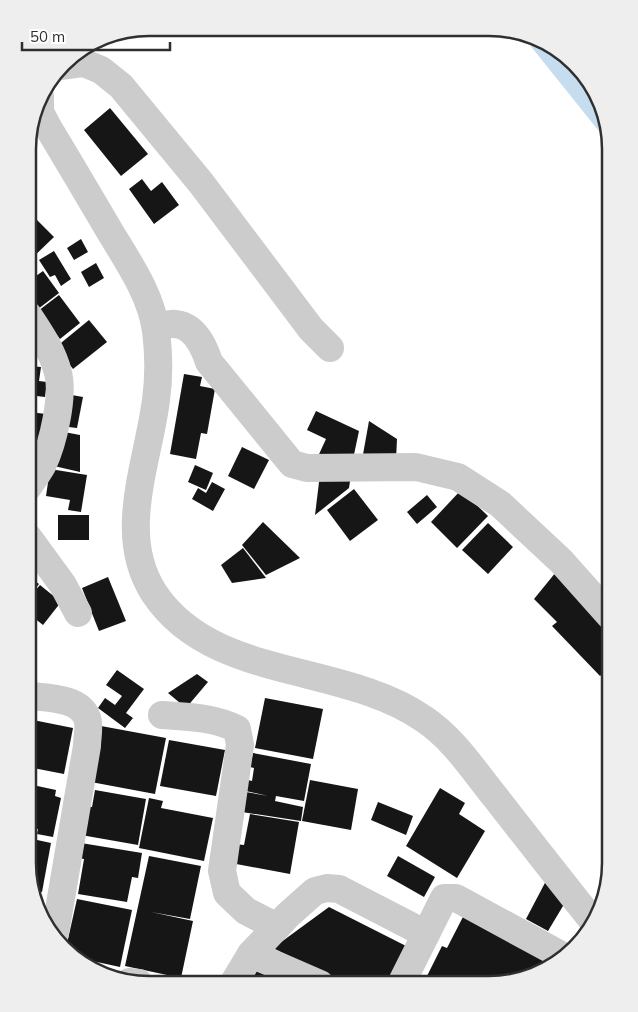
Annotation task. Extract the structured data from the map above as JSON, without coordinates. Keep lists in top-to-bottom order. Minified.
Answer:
{"scale_bar":"50 m"}
